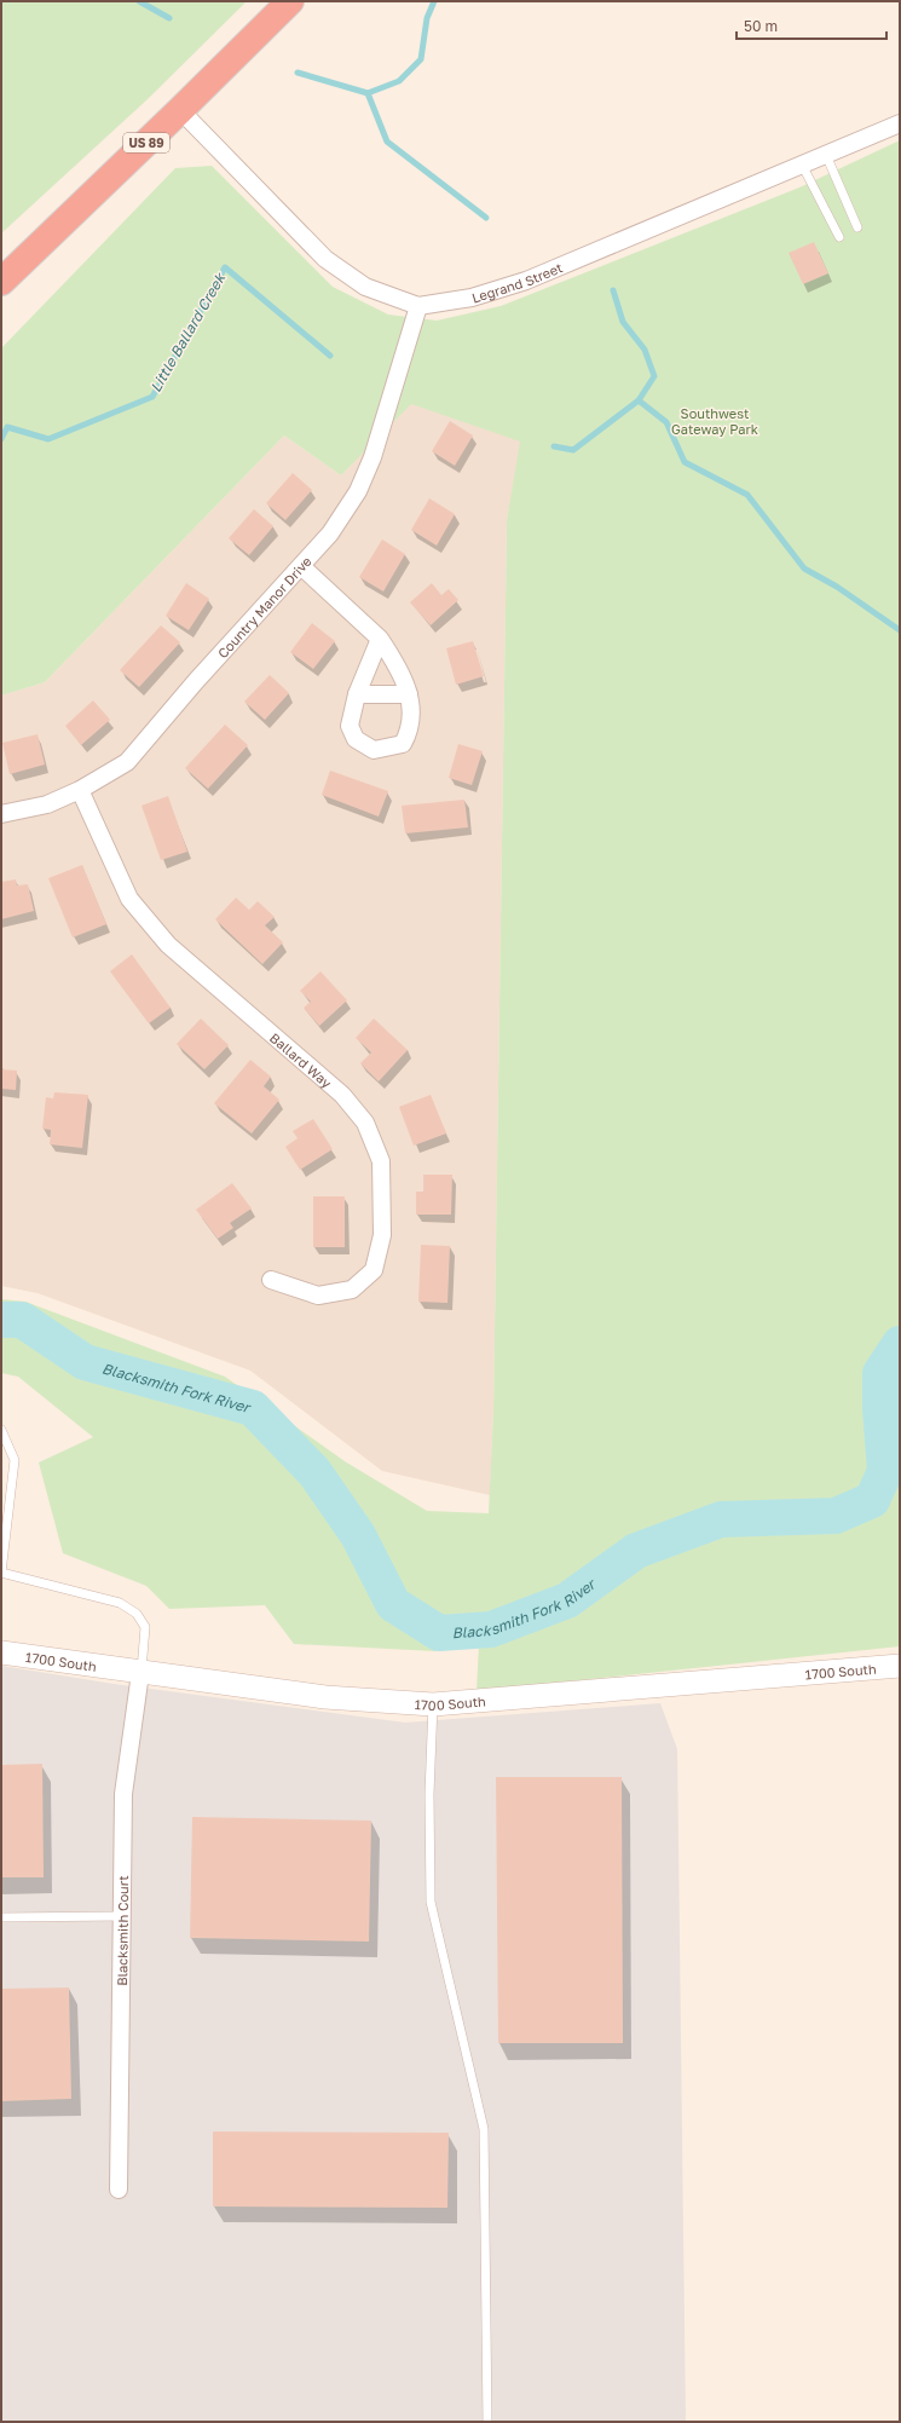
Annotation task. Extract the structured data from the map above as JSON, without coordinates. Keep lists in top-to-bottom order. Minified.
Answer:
{"streets":{"highway":["US 89"],"street":["Legrand Street","Country Manor Drive","Ballard Way","1700 South","Blacksmith Court"]},"crossings":[["US 89","Legrand Street"],["Legrand Street","Country Manor Drive"],["Country Manor Drive","Ballard Way"],["1700 South","Blacksmith Court"]],"water":["Little Ballard Creek","Blacksmith Fork River"],"parks":["Southwest Gateway Park"],"scale_bar":"50 m"}
